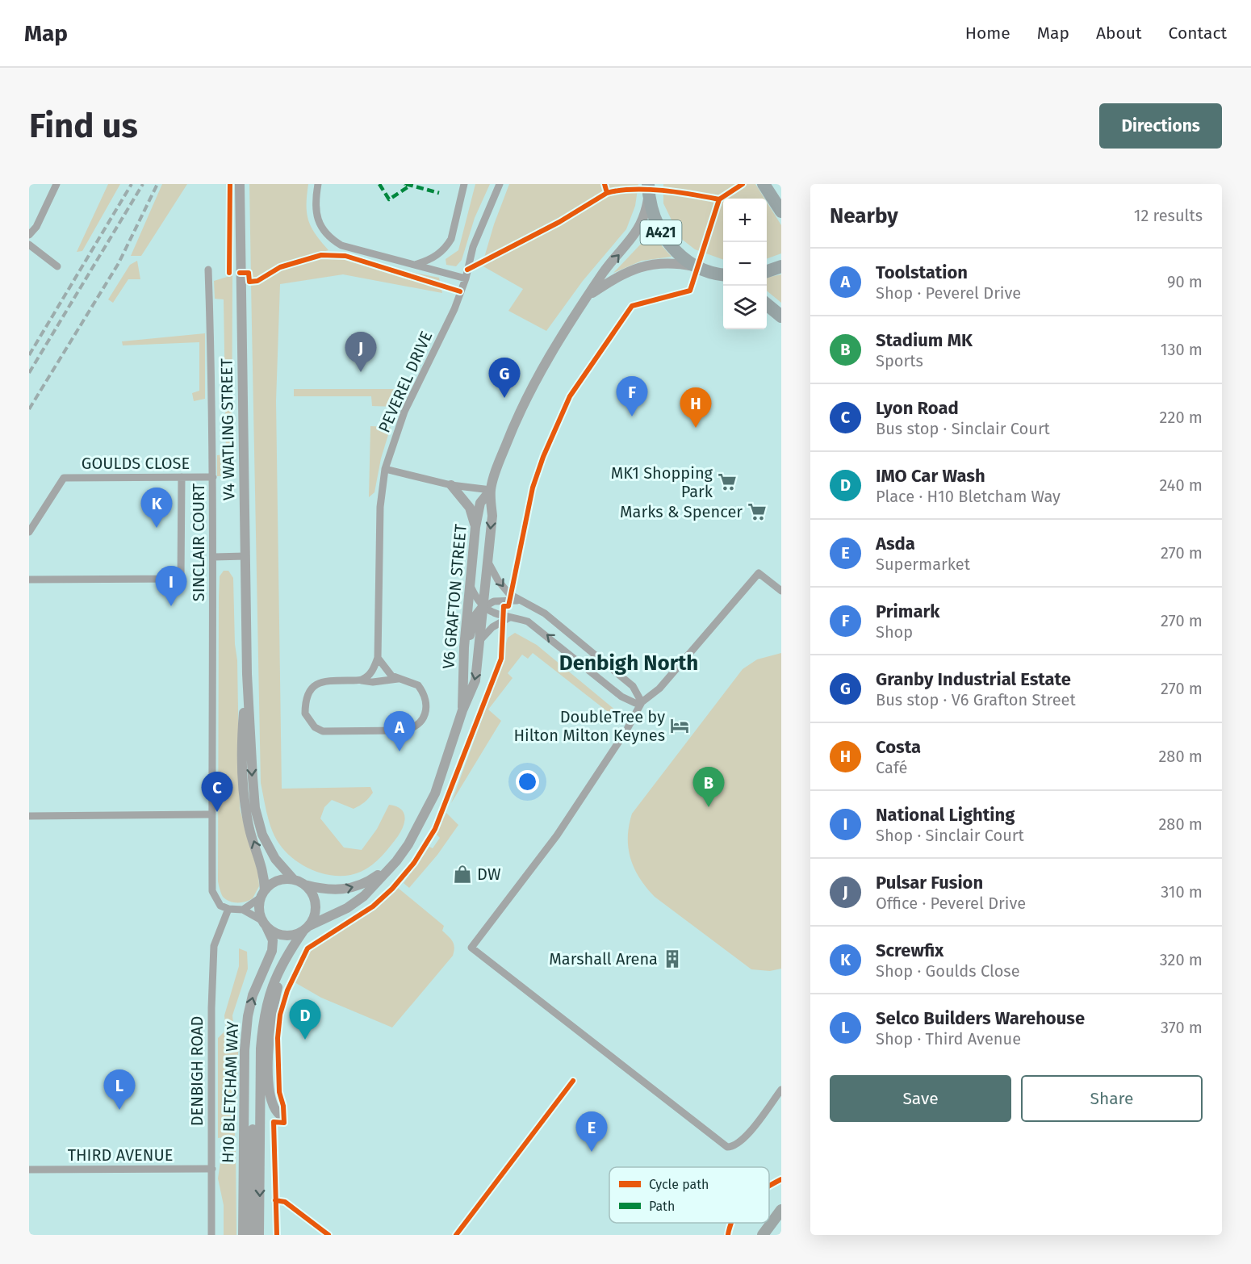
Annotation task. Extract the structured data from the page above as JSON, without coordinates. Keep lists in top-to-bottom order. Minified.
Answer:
{"streets":{"highway":["A421"],"street":["PEVEREL DRIVE","V4 WATLING STREET","GOULDS CLOSE","SINCLAIR COURT","V6 GRAFTON STREET","DENBIGH ROAD","H10 BLETCHAM WAY","THIRD AVENUE"]},"crossings":[["A421","V6 GRAFTON STREET"],["V4 WATLING STREET","V6 GRAFTON STREET"],["V4 WATLING STREET","H10 BLETCHAM WAY"],["GOULDS CLOSE","SINCLAIR COURT"],["V6 GRAFTON STREET","H10 BLETCHAM WAY"],["DENBIGH ROAD","THIRD AVENUE"]],"districts":["Denbigh North"],"places":{"supermarket":["MK1 Shopping Park","Marks & Spencer"],"hotel":["DoubleTree by Hilton Milton Keynes"],"shop":["DW"],"building":["Marshall Arena"]},"legend":["Cycle path","Path"],"page":{"header":"Map","nav":["Home","Map","About","Contact"],"buttons":["Directions",["Save","Share"]],"title":"Find us","heading":["Nearby","12 results"],"map_buttons":["+","−"],"list":[{"mark":"A","name":"Toolstation","note":"Shop · Peverel Drive","value":"90 m"},{"mark":"B","name":"Stadium MK","note":"Sports","value":"130 m"},{"mark":"C","name":"Lyon Road","note":"Bus stop · Sinclair Court","value":"220 m"},{"mark":"D","name":"IMO Car Wash","note":"Place · H10 Bletcham Way","value":"240 m"},{"mark":"E","name":"Asda","note":"Supermarket","value":"270 m"},{"mark":"F","name":"Primark","note":"Shop","value":"270 m"},{"mark":"G","name":"Granby Industrial Estate","note":"Bus stop · V6 Grafton Street","value":"270 m"},{"mark":"H","name":"Costa","note":"Café","value":"280 m"},{"mark":"I","name":"National Lighting","note":"Shop · Sinclair Court","value":"280 m"},{"mark":"J","name":"Pulsar Fusion","note":"Office · Peverel Drive","value":"310 m"},{"mark":"K","name":"Screwfix","note":"Shop · Goulds Close","value":"320 m"},{"mark":"L","name":"Selco Builders Warehouse","note":"Shop · Third Avenue","value":"370 m"}],"pins":["J","G","F","H","K","I","A","B","C","D","L","E"]}}
